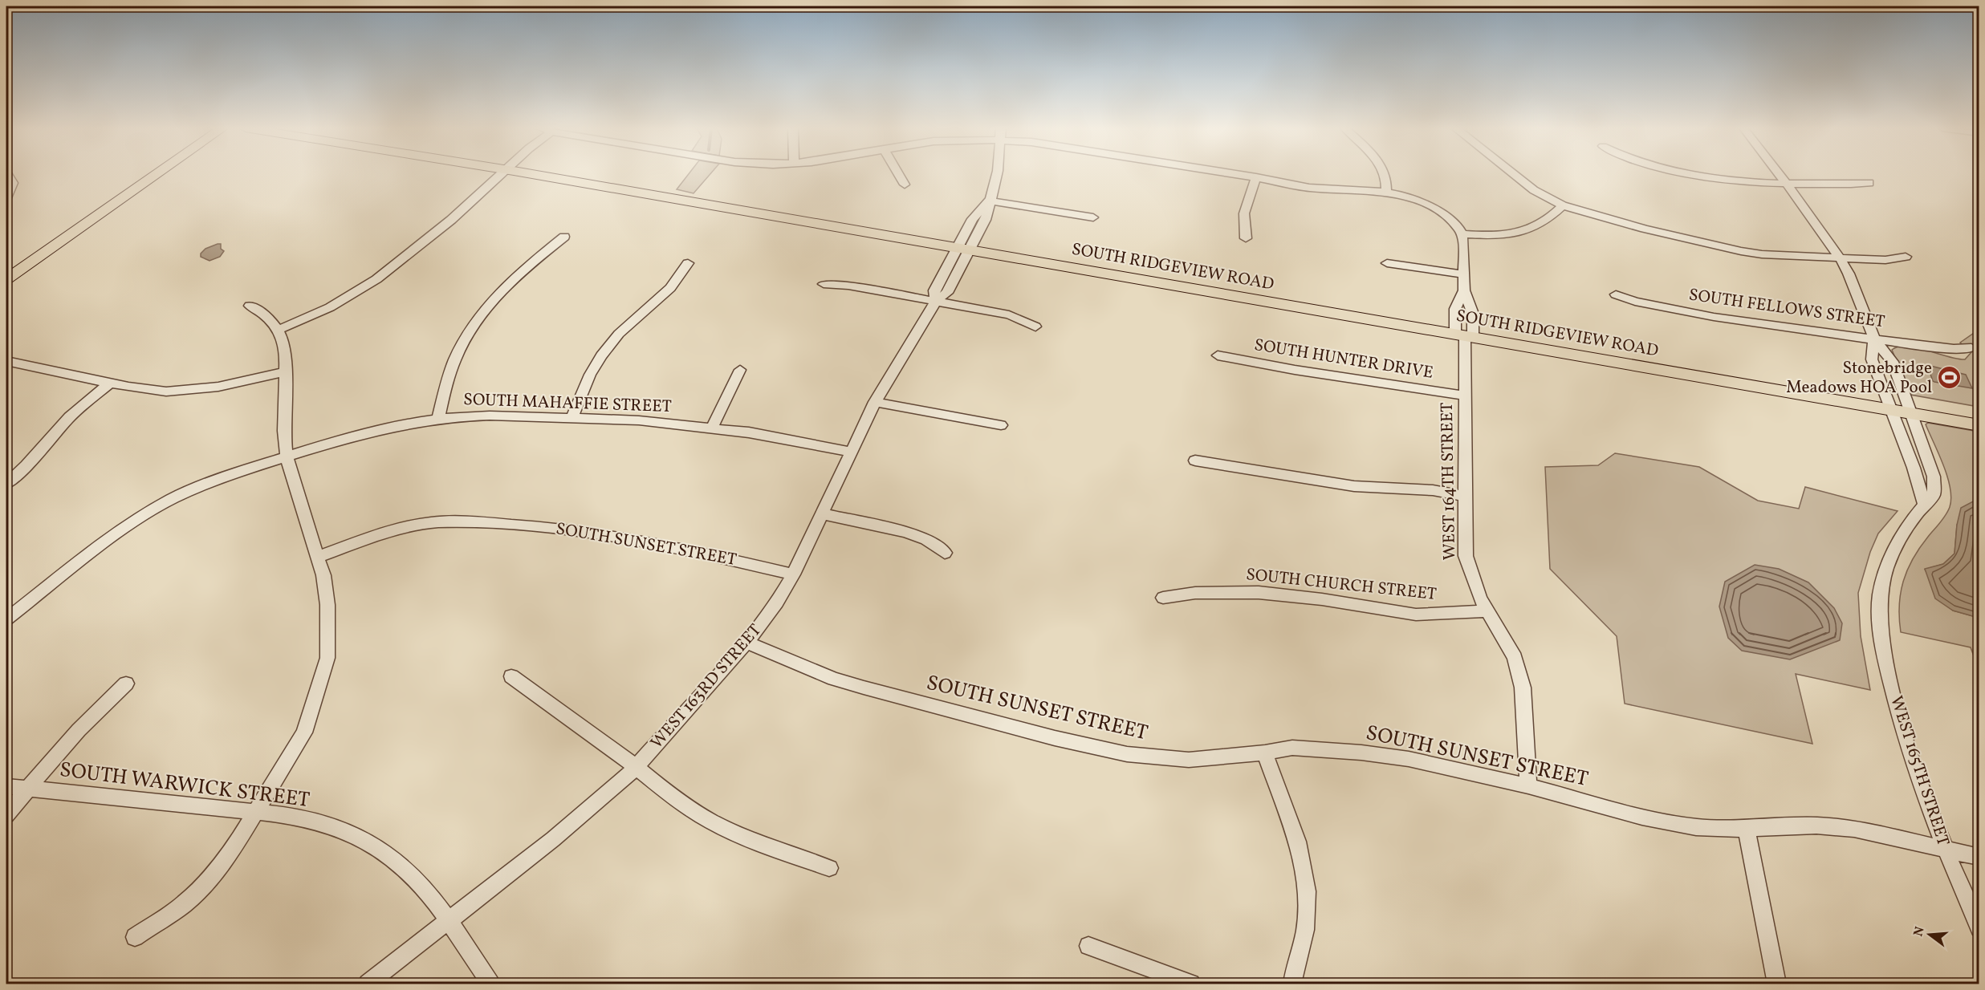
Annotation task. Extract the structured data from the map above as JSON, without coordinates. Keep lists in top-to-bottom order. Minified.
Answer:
{"streets":{"main road":["SOUTH RIDGEVIEW ROAD"],"street":["SOUTH FELLOWS STREET","SOUTH HUNTER DRIVE","SOUTH MAHAFFIE STREET","WEST 164TH STREET","SOUTH SUNSET STREET","SOUTH CHURCH STREET","WEST 163RD STREET","WEST 165TH STREET","SOUTH WARWICK STREET"]},"crossings":[["SOUTH RIDGEVIEW ROAD","WEST 164TH STREET"],["SOUTH RIDGEVIEW ROAD","WEST 163RD STREET"],["SOUTH RIDGEVIEW ROAD","WEST 165TH STREET"],["SOUTH FELLOWS STREET","WEST 165TH STREET"],["SOUTH HUNTER DRIVE","WEST 164TH STREET"],["SOUTH MAHAFFIE STREET","WEST 163RD STREET"],["WEST 164TH STREET","SOUTH SUNSET STREET"],["WEST 164TH STREET","SOUTH CHURCH STREET"],["SOUTH SUNSET STREET","WEST 163RD STREET"],["SOUTH SUNSET STREET","WEST 165TH STREET"],["WEST 163RD STREET","SOUTH WARWICK STREET"]],"places":{"sports":["Stonebridge Meadows HOA Pool"]},"north":"left"}
